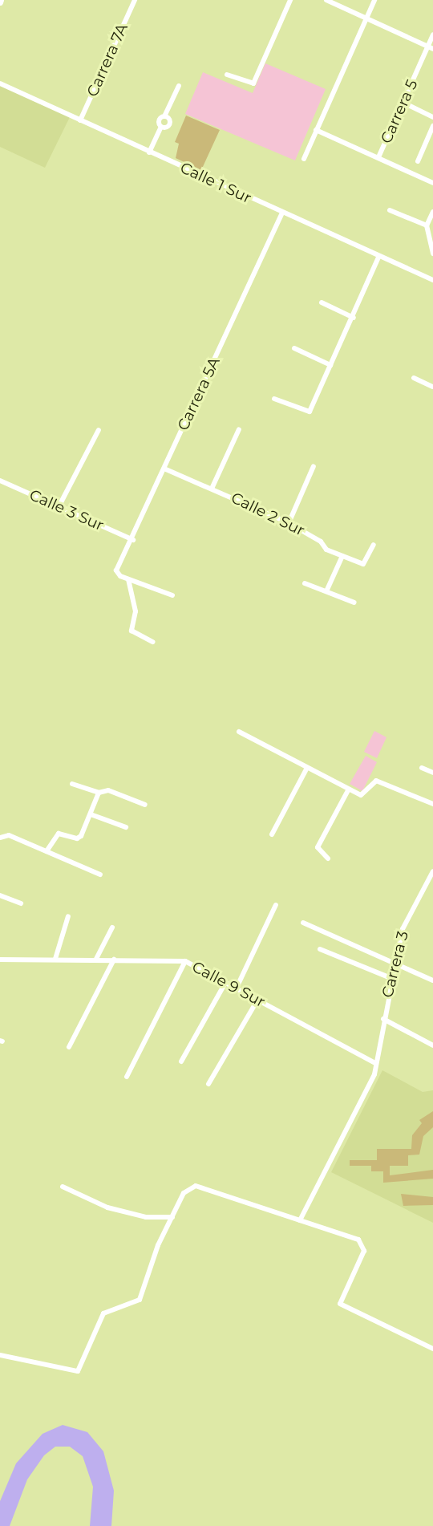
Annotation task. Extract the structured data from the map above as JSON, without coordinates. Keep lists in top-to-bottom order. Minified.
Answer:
{"streets":{"street":["Carrera 7A","Carrera 5","Calle 1 Sur","Carrera 5A","Calle 3 Sur","Calle 2 Sur","Carrera 3","Calle 9 Sur"]},"crossings":[["Carrera 7A","Calle 1 Sur"],["Calle 1 Sur","Carrera 5A"],["Carrera 5A","Calle 3 Sur"],["Carrera 5A","Calle 2 Sur"],["Carrera 3","Calle 9 Sur"]]}
